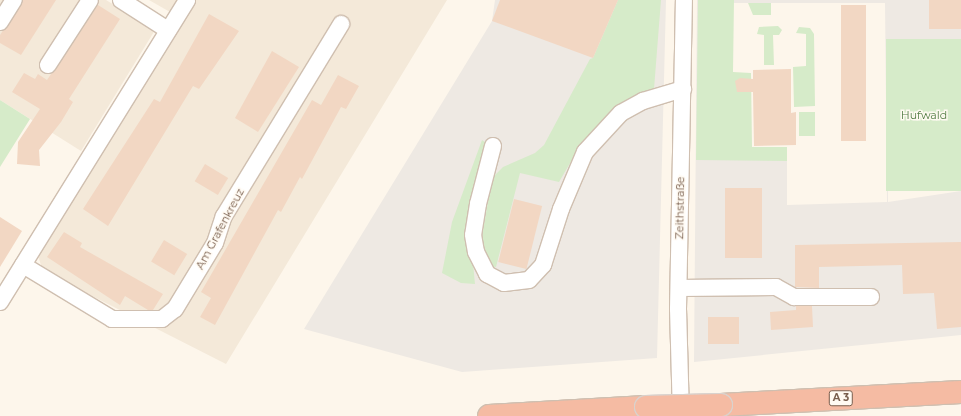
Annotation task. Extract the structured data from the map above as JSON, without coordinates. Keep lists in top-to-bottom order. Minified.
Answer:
{"streets":{"highway":["A 3"],"street":["Zeithstraße","Am Grafenkreuz"]},"parks":["Hufwald"]}
